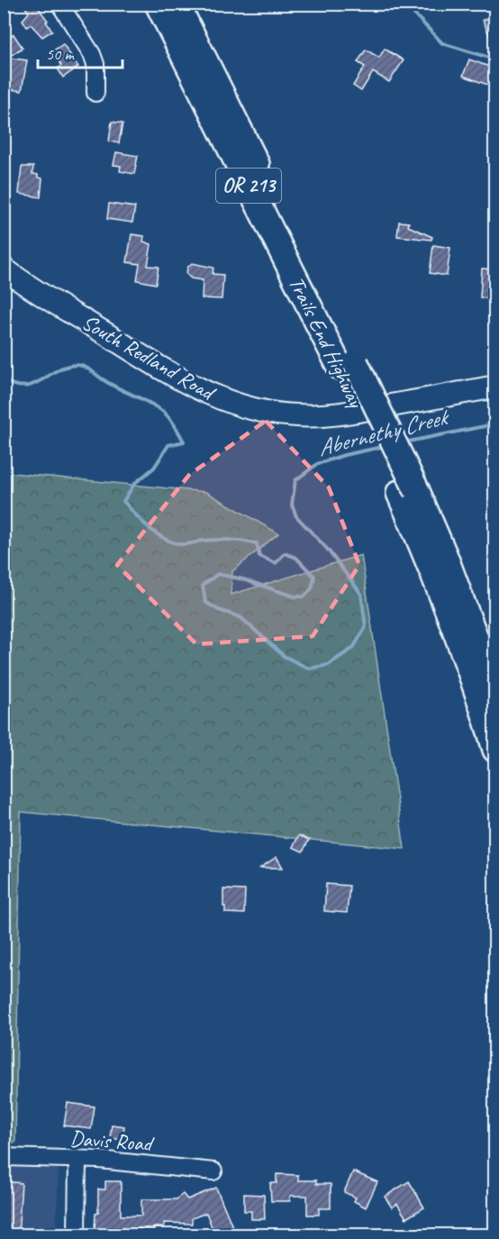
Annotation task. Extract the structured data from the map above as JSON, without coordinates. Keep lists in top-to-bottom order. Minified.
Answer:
{"streets":{"highway":["OR 213","Trails End Highway"],"main road":["South Redland Road"],"street":["Davis Road"]},"water":["Abernethy Creek"],"scale_bar":"50 m"}
